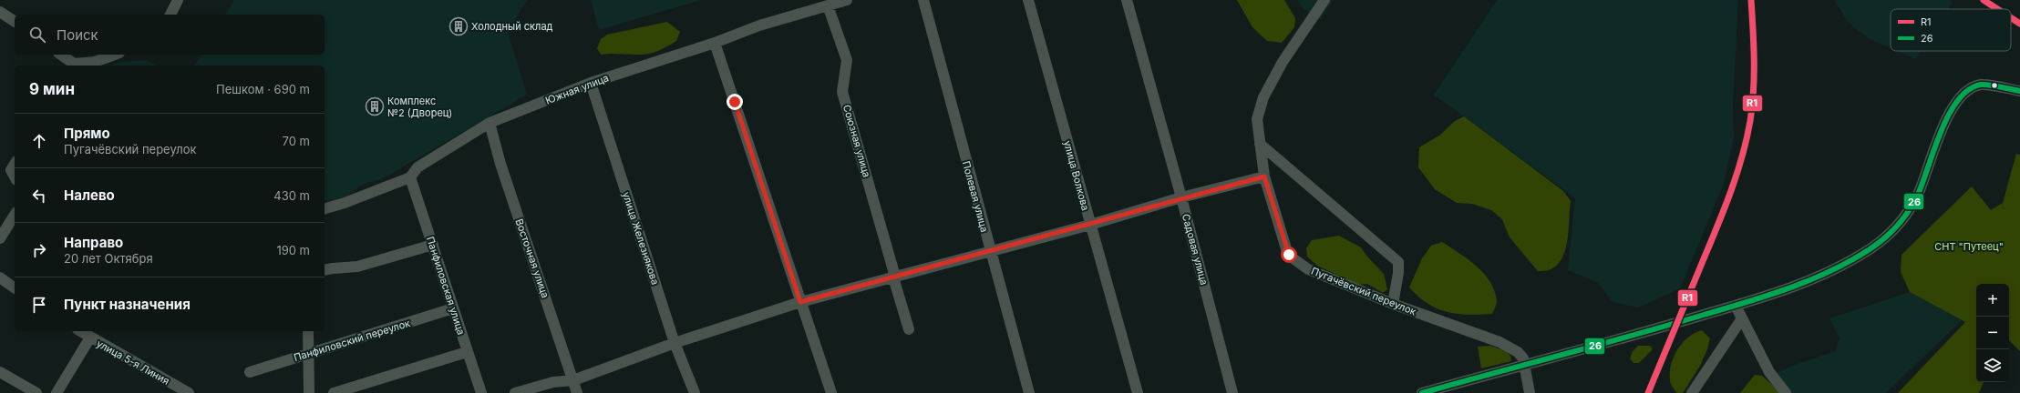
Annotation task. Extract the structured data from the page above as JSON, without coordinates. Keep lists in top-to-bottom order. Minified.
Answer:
{"streets":{"street":["Южная улица","Союзная улица","улица Волкова","Полевая улица","улица Железнякова","Садовая улица","Восточная улица","Панфиловская улица","Пугачёвский переулок","Панфиловский переулок","улица 5-я Линия"]},"crossings":[["Южная улица","Союзная улица"],["Южная улица","улица Железнякова"],["Южная улица","Восточная улица"],["Южная улица","Панфиловская улица"],["Панфиловская улица","Панфиловский переулок"]],"parks":["СНТ \"Путеец\""],"places":{"building":["Холодный склад","Комплекс №2 (Дворец)"]},"lines":["transit line R1","transit line 26"],"legend":["R1","26"],"page":{"search":"Поиск","heading":["9 мин","Пешком · 690 m"],"list":[["Прямо","Пугачёвский переулок","70 m"],["Налево","430 m"],["Направо","20 лет Октября","190 m"],"Пункт назначения"],"map_buttons":["+","−"]}}
